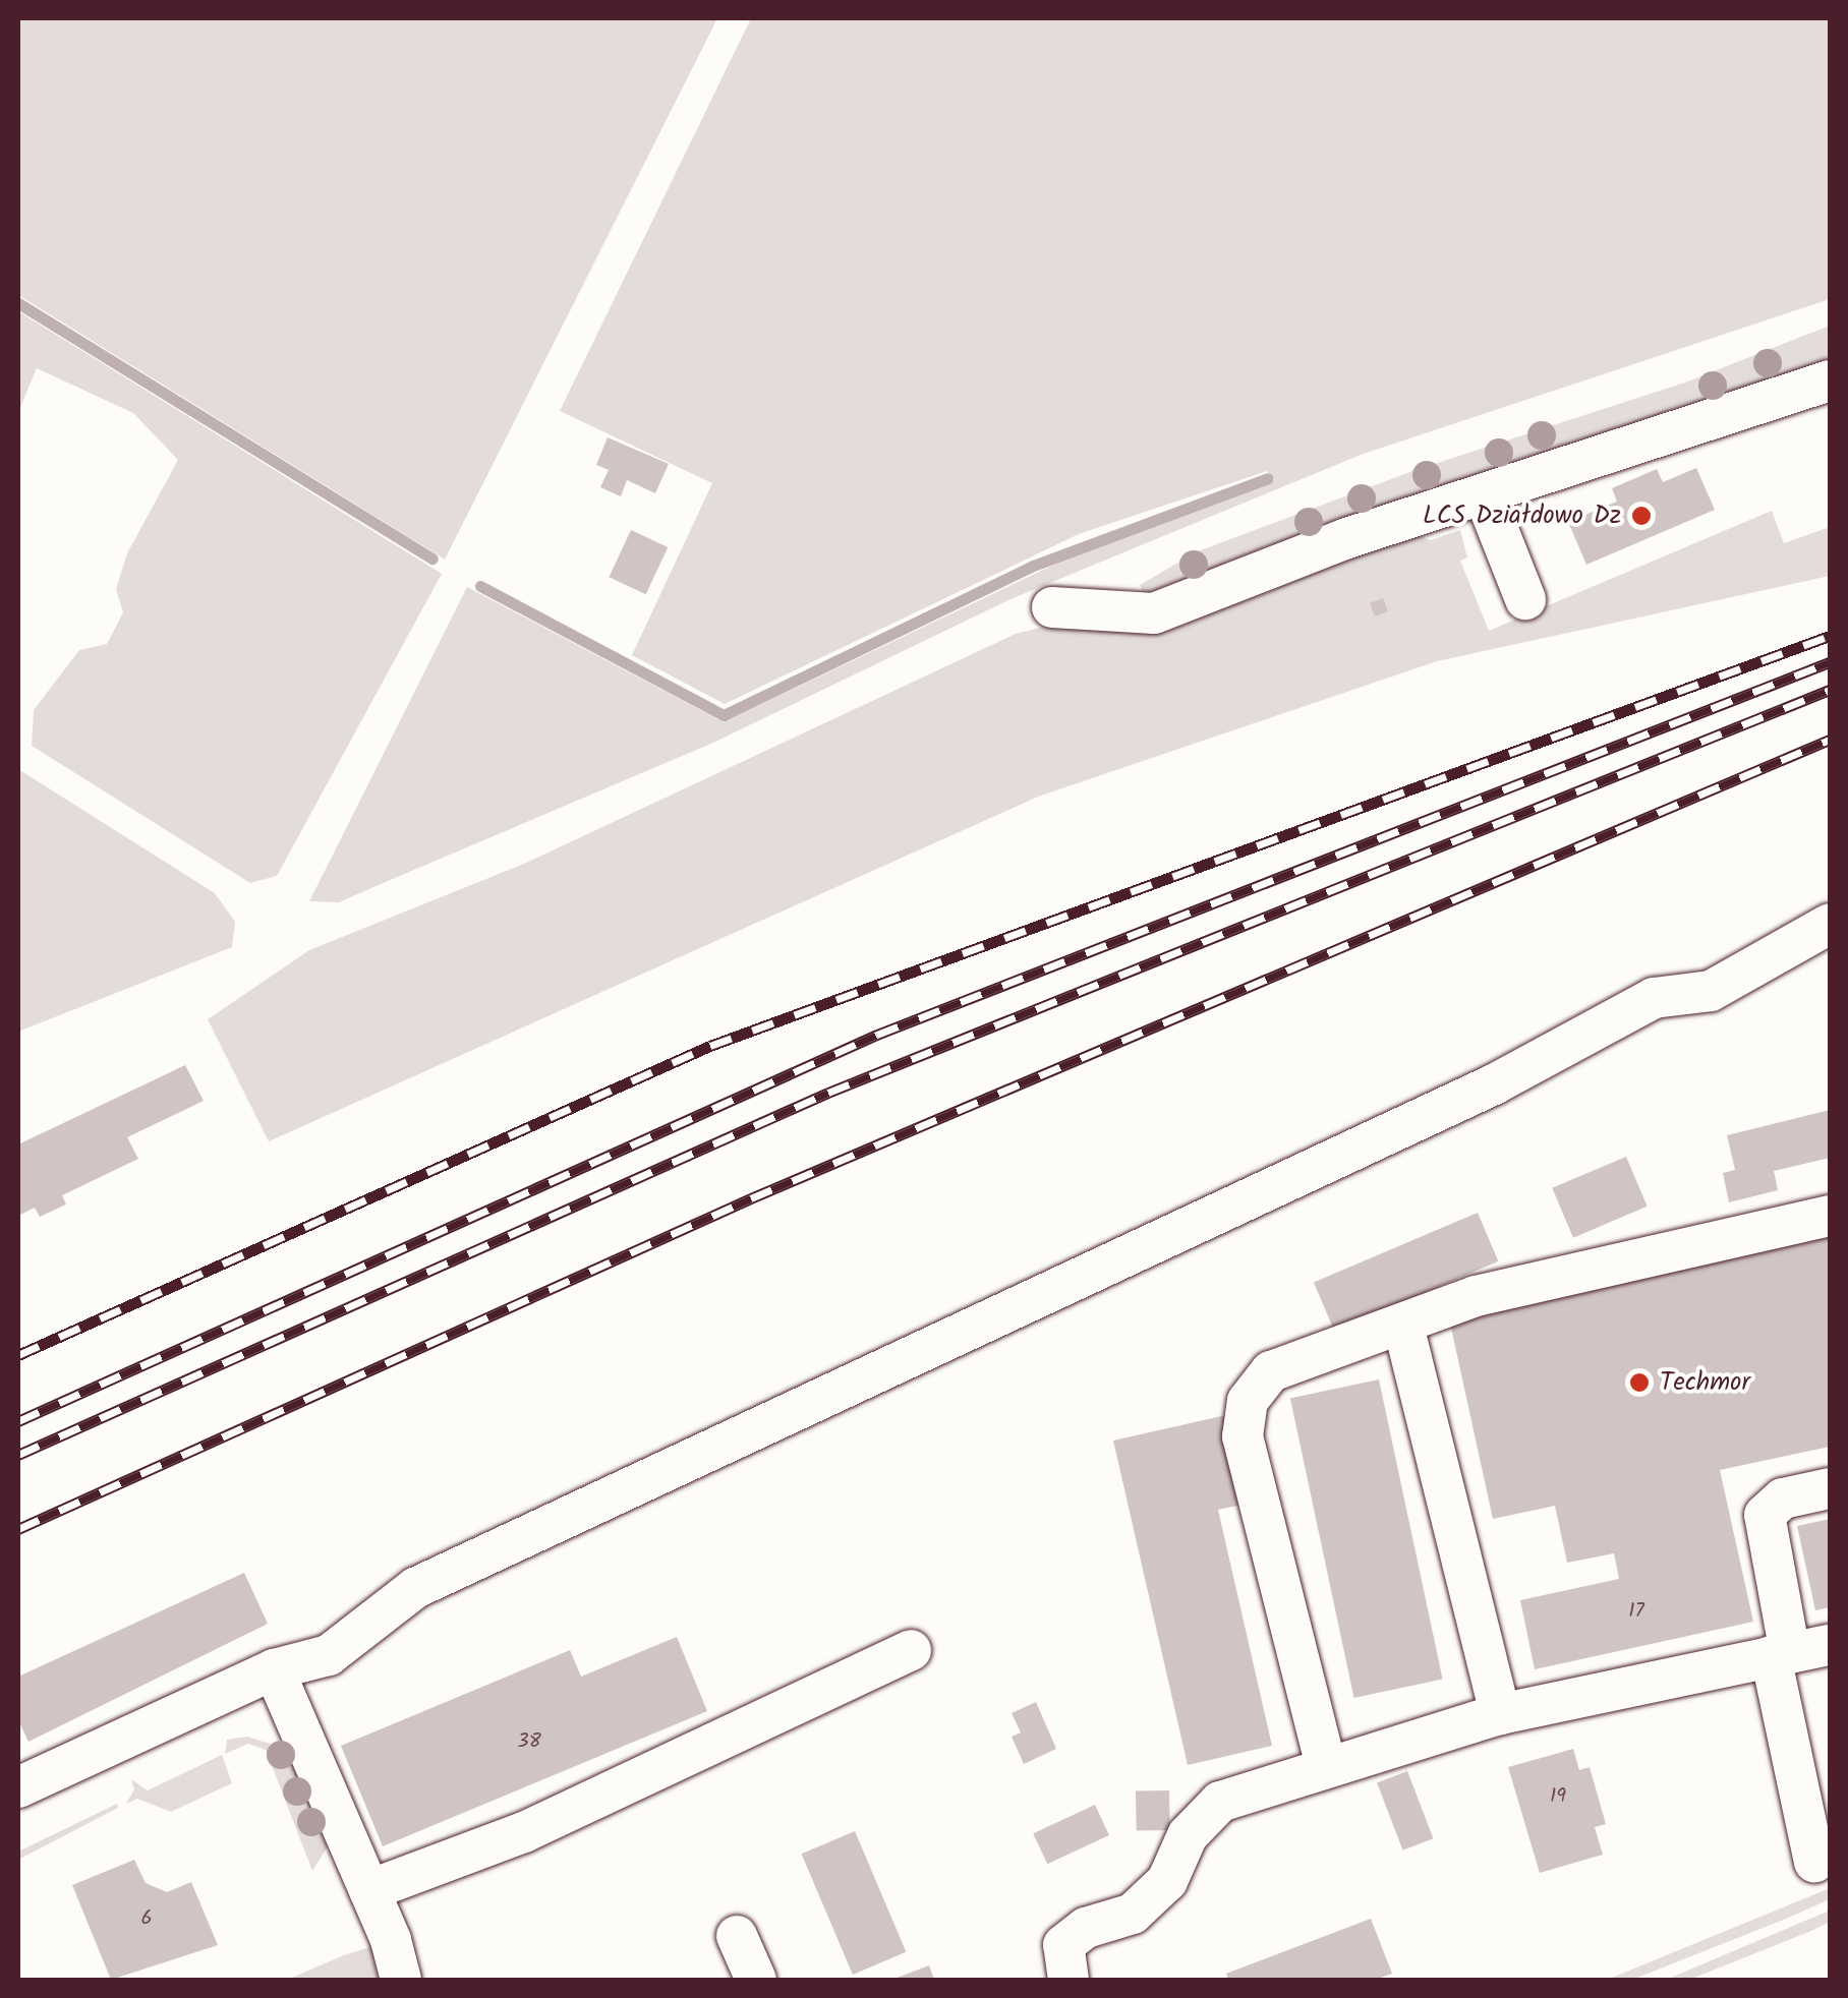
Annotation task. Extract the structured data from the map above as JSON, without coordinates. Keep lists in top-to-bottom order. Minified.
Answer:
{"places":["LCS Działdowo Dz","Techmor"],"house_numbers":["17","38","19","6"]}
